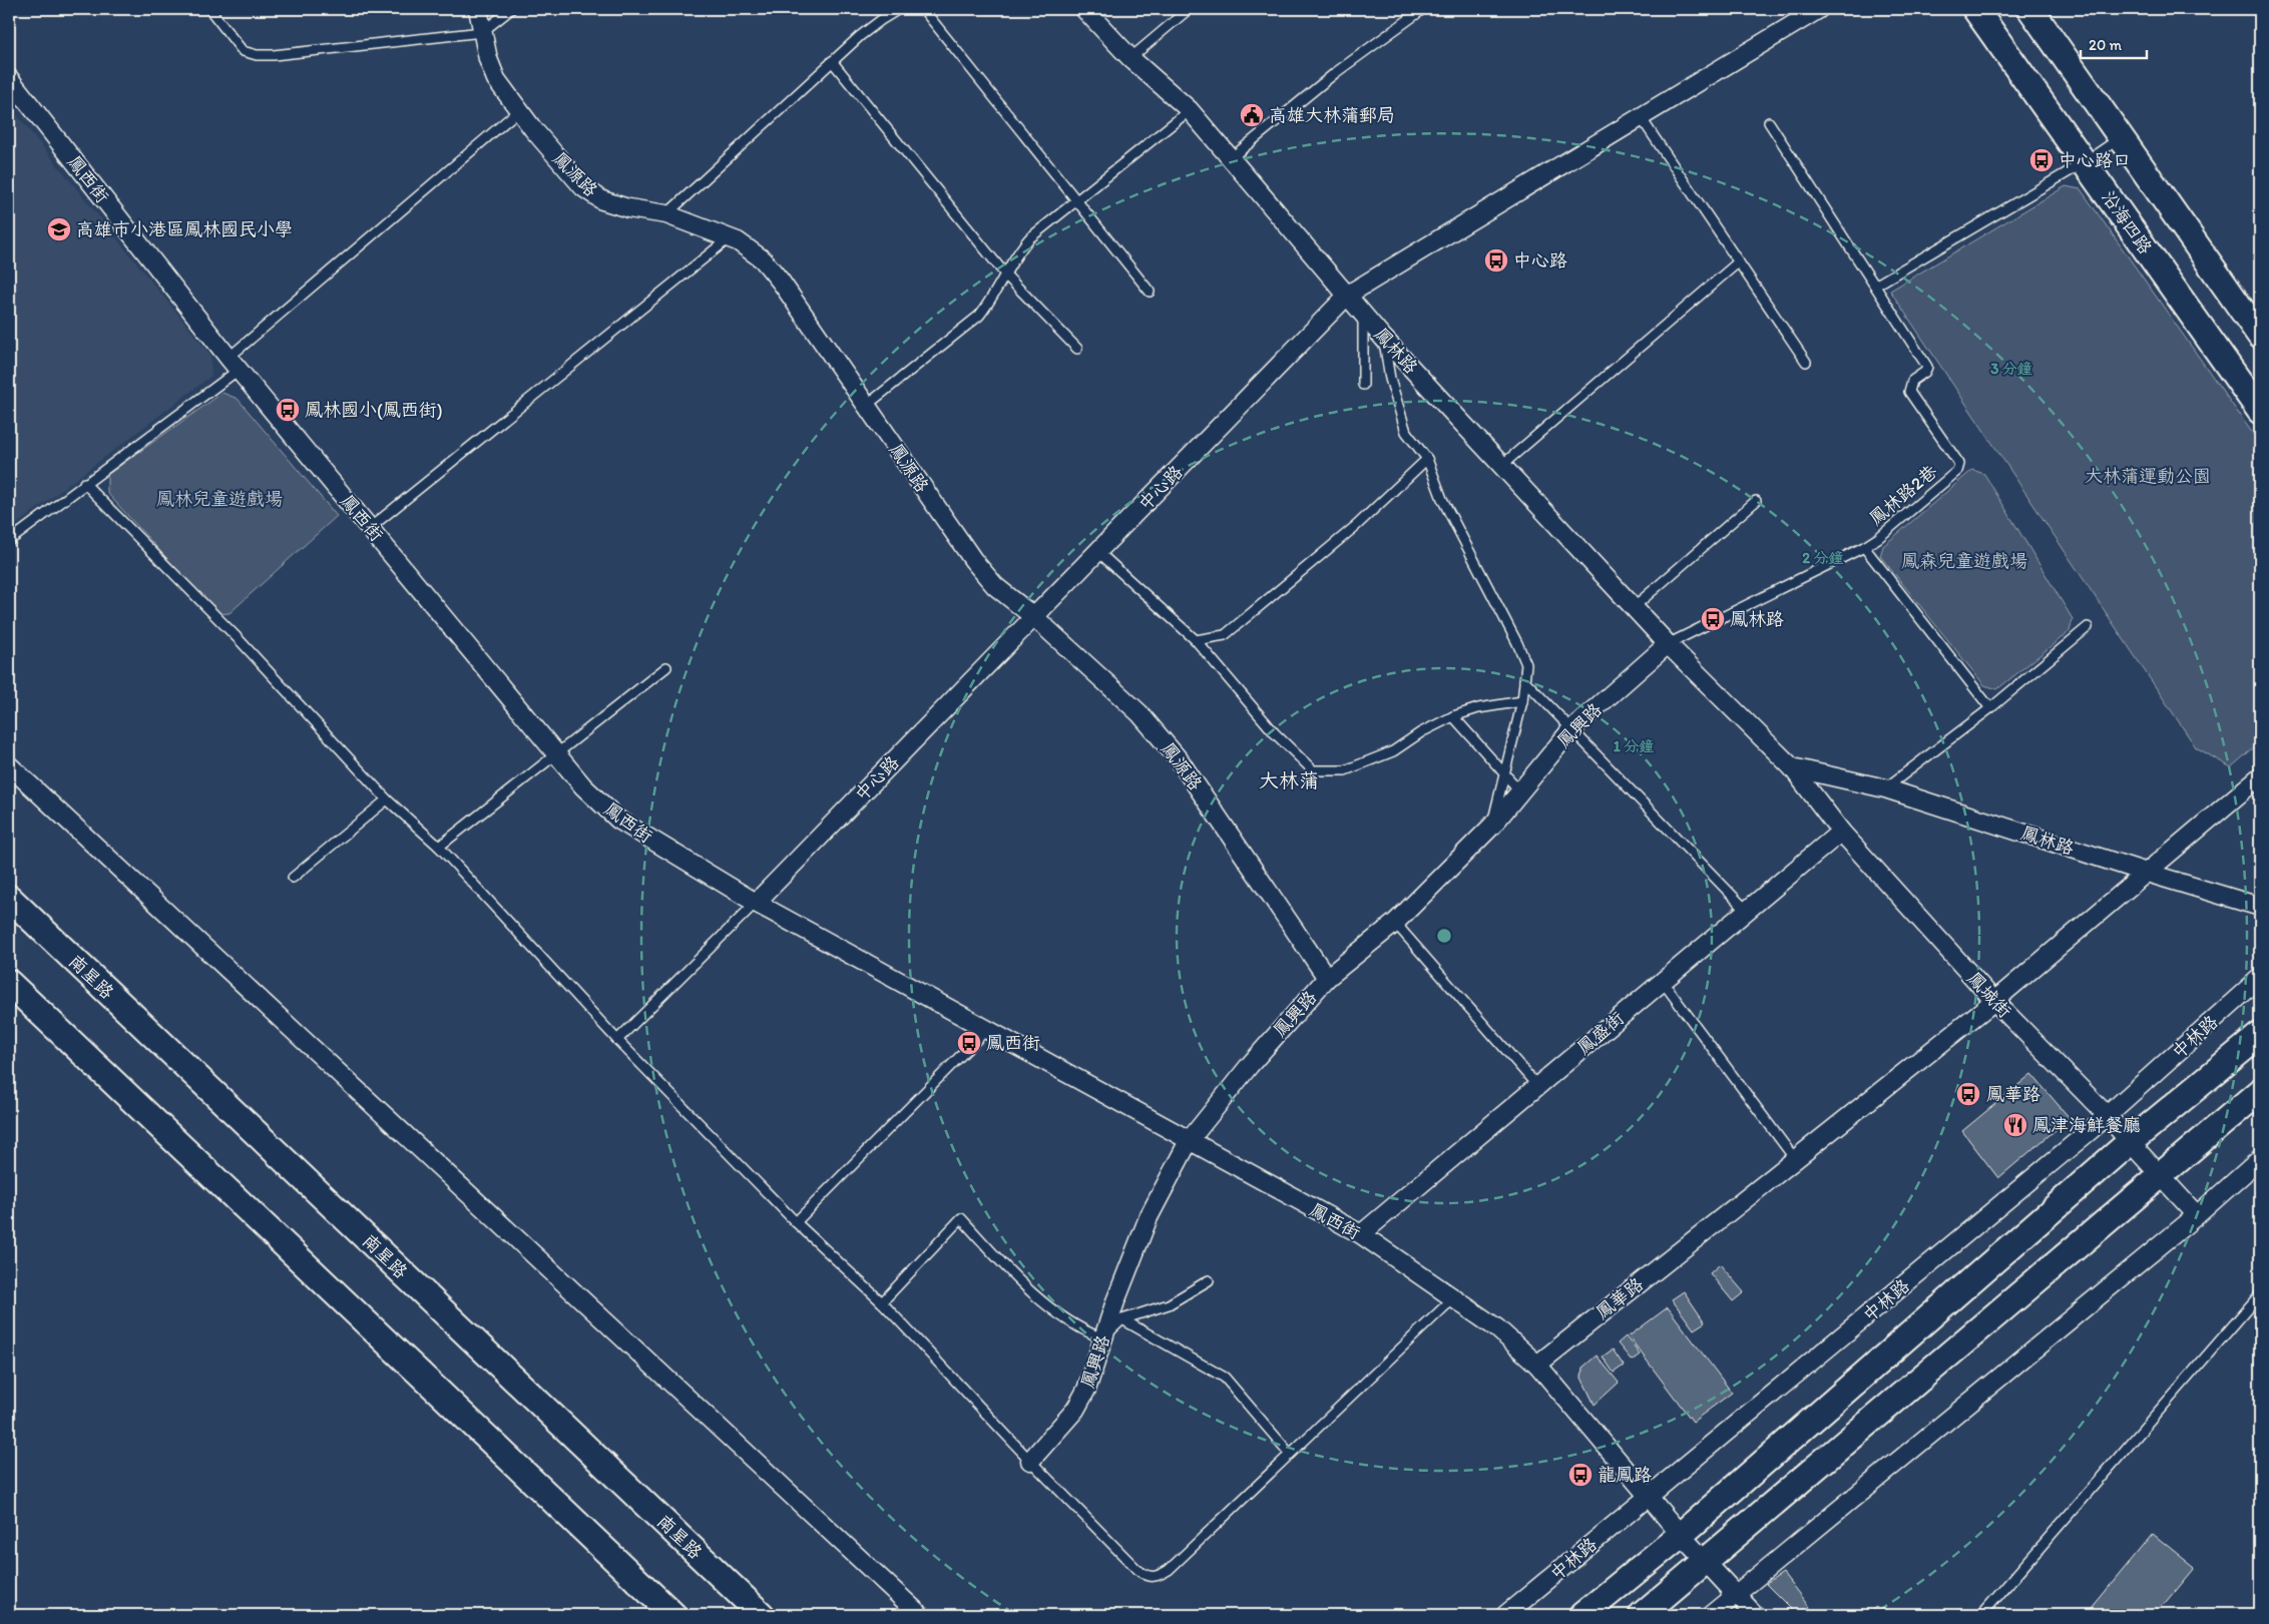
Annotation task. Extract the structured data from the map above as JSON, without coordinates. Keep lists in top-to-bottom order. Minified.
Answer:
{"streets":{"street":["鳳源路","鳳西街","沿海四路","鳳林路","中心路","鳳興路","南星路","鳳城街","鳳盛街","中林路","鳳華路"],"lane":["鳳林路2巷"]},"crossings":[["鳳源路","中心路"],["鳳源路","鳳興路"],["鳳西街","中心路"],["鳳西街","鳳興路"],["鳳西街","鳳盛街"],["鳳西街","鳳華路"],["鳳林路","中心路"],["鳳林路","鳳林路2巷"],["鳳林路","鳳興路"],["鳳林路","鳳城街"],["鳳林路","鳳華路"],["鳳林路2巷","鳳興路"],["鳳城街","鳳盛街"],["鳳城街","中林路"],["鳳城街","鳳華路"]],"districts":["大林蒲"],"parks":["大林蒲運動公園","鳳林兒童遊戲場","鳳森兒童遊戲場"],"places":{"public building":["高雄大林蒲郵局"],"bus stop":["中心路口","中心路","鳳林國小(鳳西街)","鳳林路","鳳西街","鳳華路","龍鳳路"],"school or university":["高雄市小港區鳳林國民小學"],"restaurant":["鳳津海鮮餐廳"]},"scale_bar":"20 m","rings":["3 分鐘","2 分鐘","1 分鐘"]}
